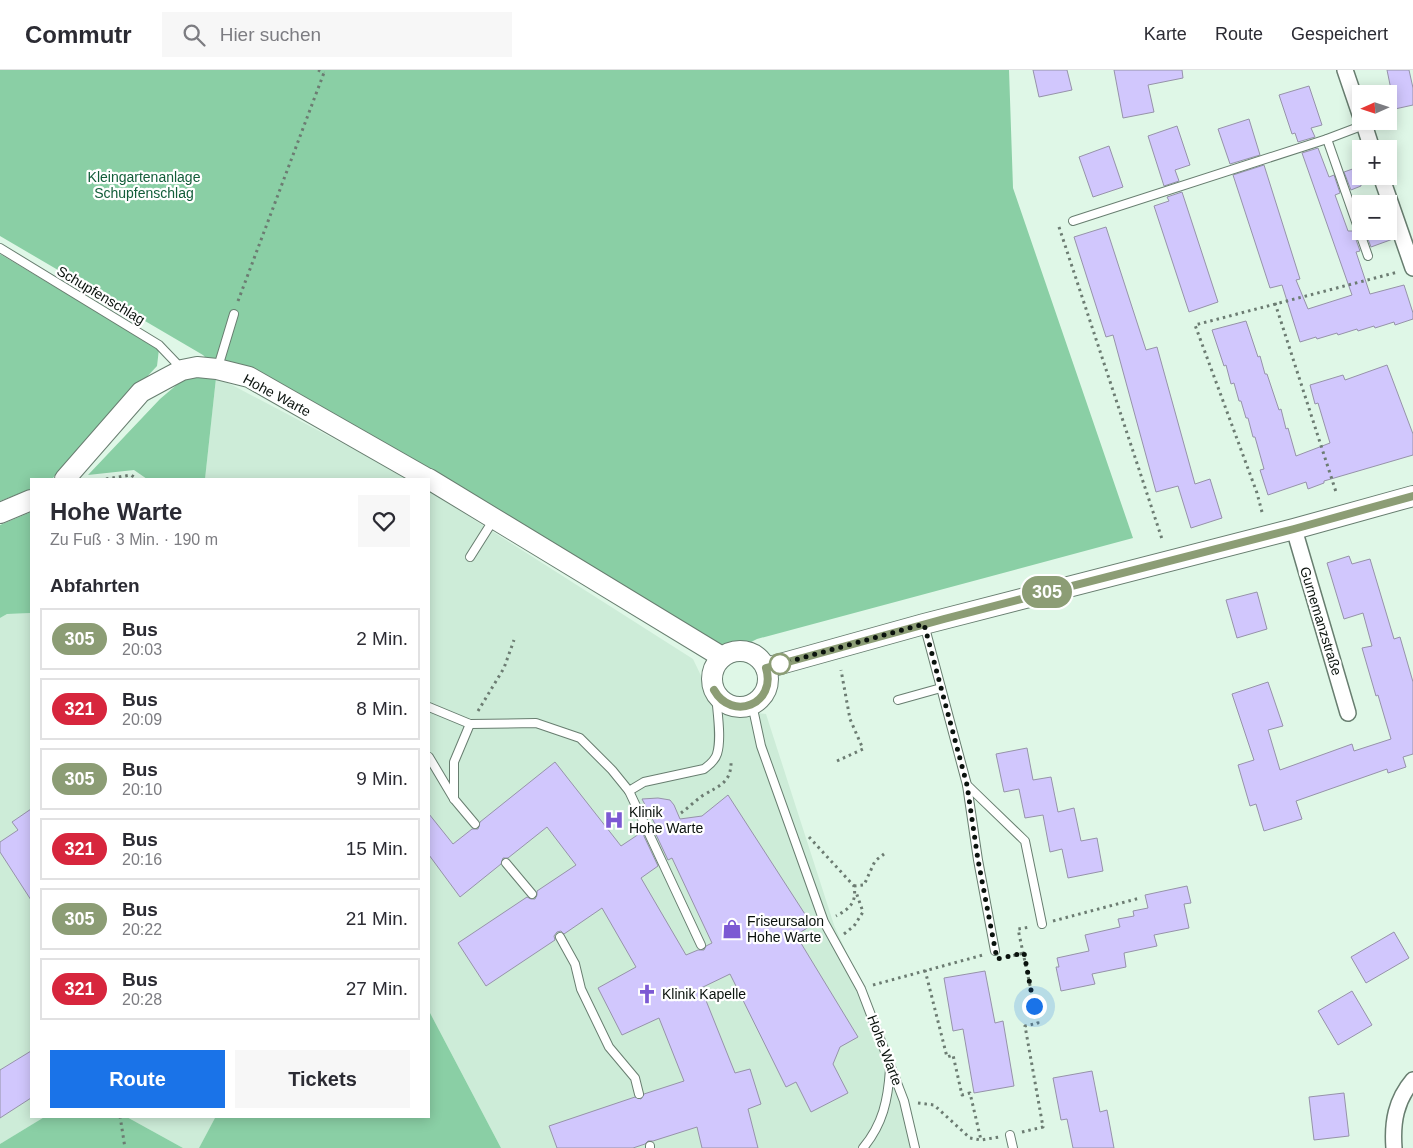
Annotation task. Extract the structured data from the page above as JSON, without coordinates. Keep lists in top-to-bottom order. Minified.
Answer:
{"streets":{"street":["Hohe Warte","Gurnemanzstraße"],"lane":["Schupfenschlag"]},"crossings":[["Schupfenschlag","Hohe Warte"]],"parks":["Kleingartenanlage Schupfenschlag"],"places":{"hospital":["Klinik Hohe Warte"],"shop":["Friseursalon Hohe Warte"],"church":["Klinik Kapelle"]},"lines":["bus line 305"],"north":"left","page":{"header":"Commutr","search":"Hier suchen","nav":["Karte","Route","Gespeichert"],"on_map":"305","map_buttons":["+","−"],"heading":[["Hohe Warte","Zu Fuß · 3 Min. · 190 m"],"Abfahrten"],"list":[{"mark":"305","name":"Bus","note":"20:03","value":"2 Min."},{"mark":"321","name":"Bus","note":"20:09","value":"8 Min."},{"mark":"305","name":"Bus","note":"20:10","value":"9 Min."},{"mark":"321","name":"Bus","note":"20:16","value":"15 Min."},{"mark":"305","name":"Bus","note":"20:22","value":"21 Min."},{"mark":"321","name":"Bus","note":"20:28","value":"27 Min."}],"buttons":["Route","Tickets"]}}
